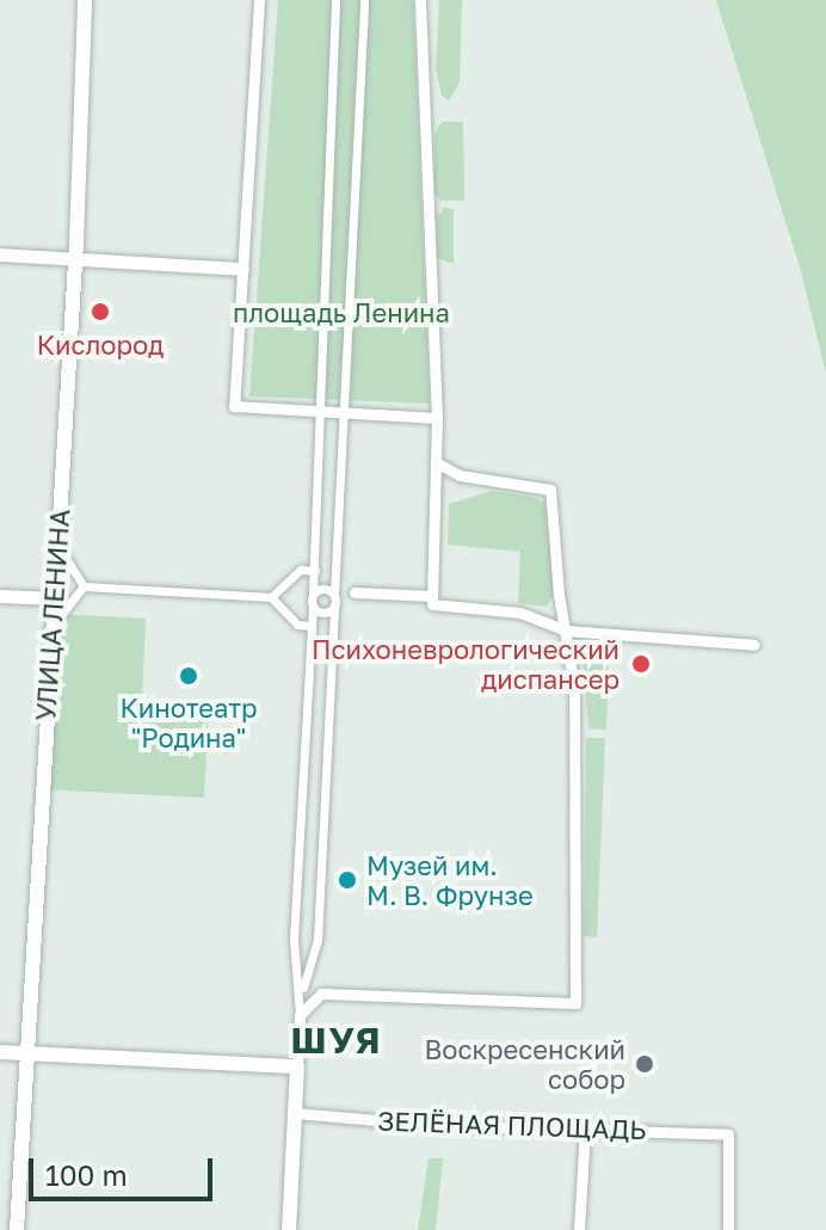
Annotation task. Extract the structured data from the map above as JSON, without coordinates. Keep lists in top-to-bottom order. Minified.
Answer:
{"streets":{"main road":["УЛИЦА ЛЕНИНА"],"street":["ЗЕЛЁНАЯ ПЛОЩАДЬ"]},"districts":["ШУЯ"],"parks":["площадь Ленина"],"places":["Кислород","Психоневрологический диспансер","Кинотеатр \"Родина\"","Музей им. М. В. Фрунзе","Воскресенский собор"],"scale_bar":"100 m"}
